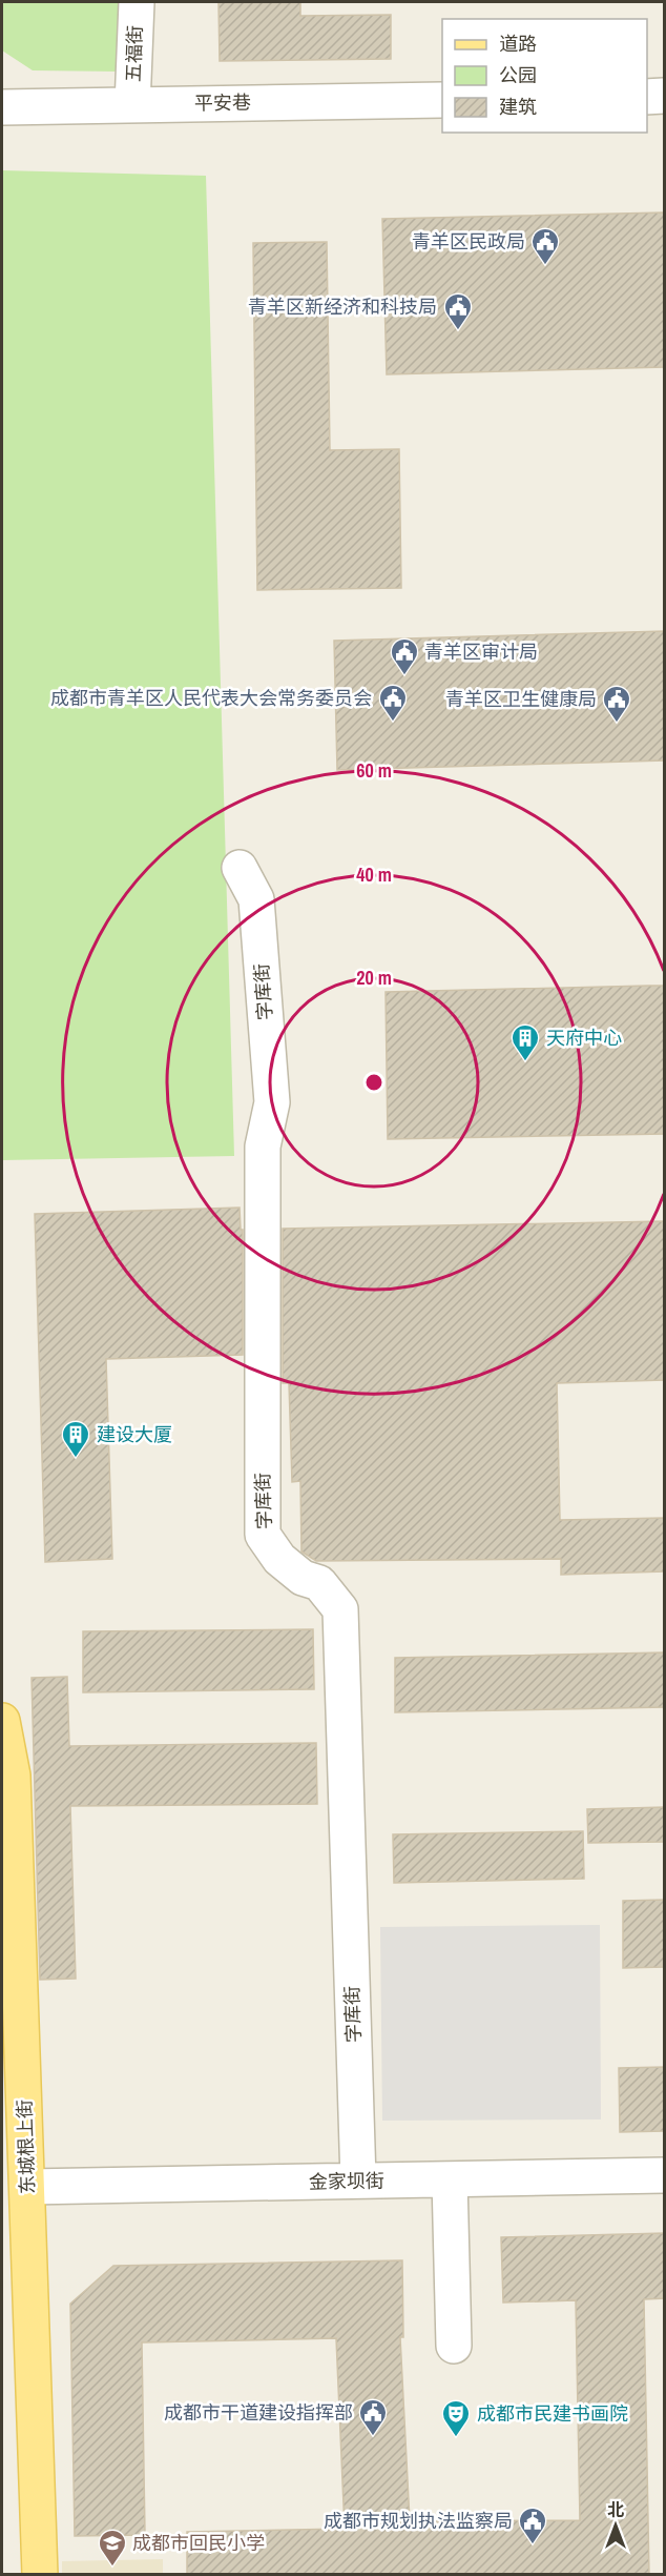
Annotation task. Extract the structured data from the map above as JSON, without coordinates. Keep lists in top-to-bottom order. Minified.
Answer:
{"streets":{"main road":["东城根上街"],"street":["五福街","平安巷","字库街","金家坝街"]},"crossings":[["五福街","平安巷"],["字库街","金家坝街"],["东城根上街","金家坝街"]],"places":{"public building":["青羊区民政局","青羊区新经济和科技局","青羊区审计局","成都市青羊区人民代表大会常务委员会","青羊区卫生健康局","成都市干道建设指挥部","成都市规划执法监察局"],"building":["天府中心","建设大厦"],"theatre":["成都市民建书画院"],"school or university":["成都市回民小学"]},"legend":["道路","公园","建筑"],"north":"top","rings":["60 m","40 m","20 m"]}
